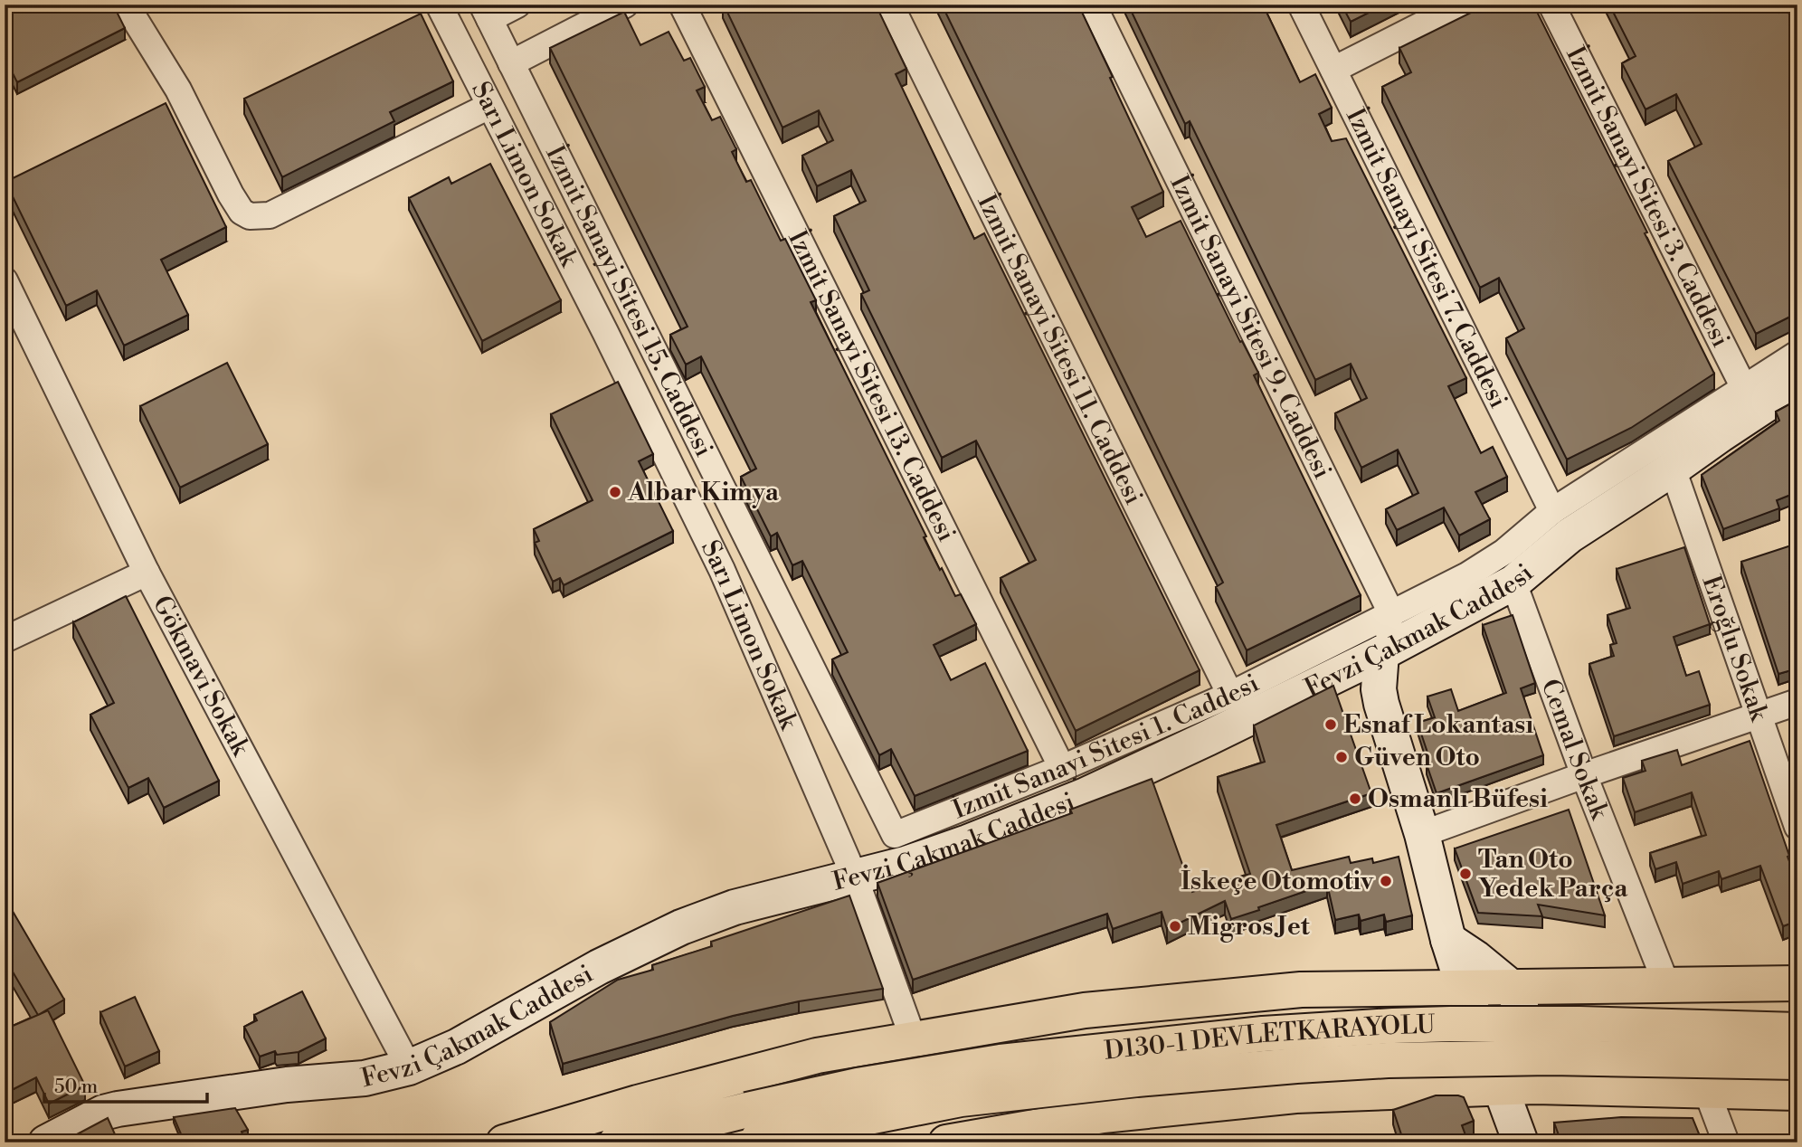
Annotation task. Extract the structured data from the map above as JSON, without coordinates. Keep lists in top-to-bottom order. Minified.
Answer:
{"streets":{"highway":["D130-1 DEVLETKARAYOLU"],"street":["Sarı Limon Sokak","İzmit Sanayi Sitesi 3. Caddesi","İzmit Sanayi Sitesi 7. Caddesi","İzmit Sanayi Sitesi 15. Caddesi","İzmit Sanayi Sitesi 9. Caddesi","İzmit Sanayi Sitesi 11. Caddesi","İzmit Sanayi Sitesi 13. Caddesi","Fevzi Çakmak Caddesi","Eroğlu Sokak","Gökmavi Sokak","İzmit Sanayi Sitesi 1. Caddesi","Cemal Sokak"]},"crossings":[["Sarı Limon Sokak","Fevzi Çakmak Caddesi"],["İzmit Sanayi Sitesi 3. Caddesi","İzmit Sanayi Sitesi 1. Caddesi"],["İzmit Sanayi Sitesi 7. Caddesi","İzmit Sanayi Sitesi 1. Caddesi"],["İzmit Sanayi Sitesi 15. Caddesi","İzmit Sanayi Sitesi 1. Caddesi"],["İzmit Sanayi Sitesi 9. Caddesi","İzmit Sanayi Sitesi 1. Caddesi"],["İzmit Sanayi Sitesi 11. Caddesi","İzmit Sanayi Sitesi 1. Caddesi"],["İzmit Sanayi Sitesi 13. Caddesi","İzmit Sanayi Sitesi 1. Caddesi"],["Fevzi Çakmak Caddesi","Eroğlu Sokak"],["Fevzi Çakmak Caddesi","Gökmavi Sokak"],["Fevzi Çakmak Caddesi","Cemal Sokak"]],"places":["Albar Kimya","Esnaf Lokantası","Güven Oto","Osmanlı Büfesi","Tan Oto Yedek Parça","İskeçe Otomotiv","Migros Jet"],"scale_bar":"50 m"}
